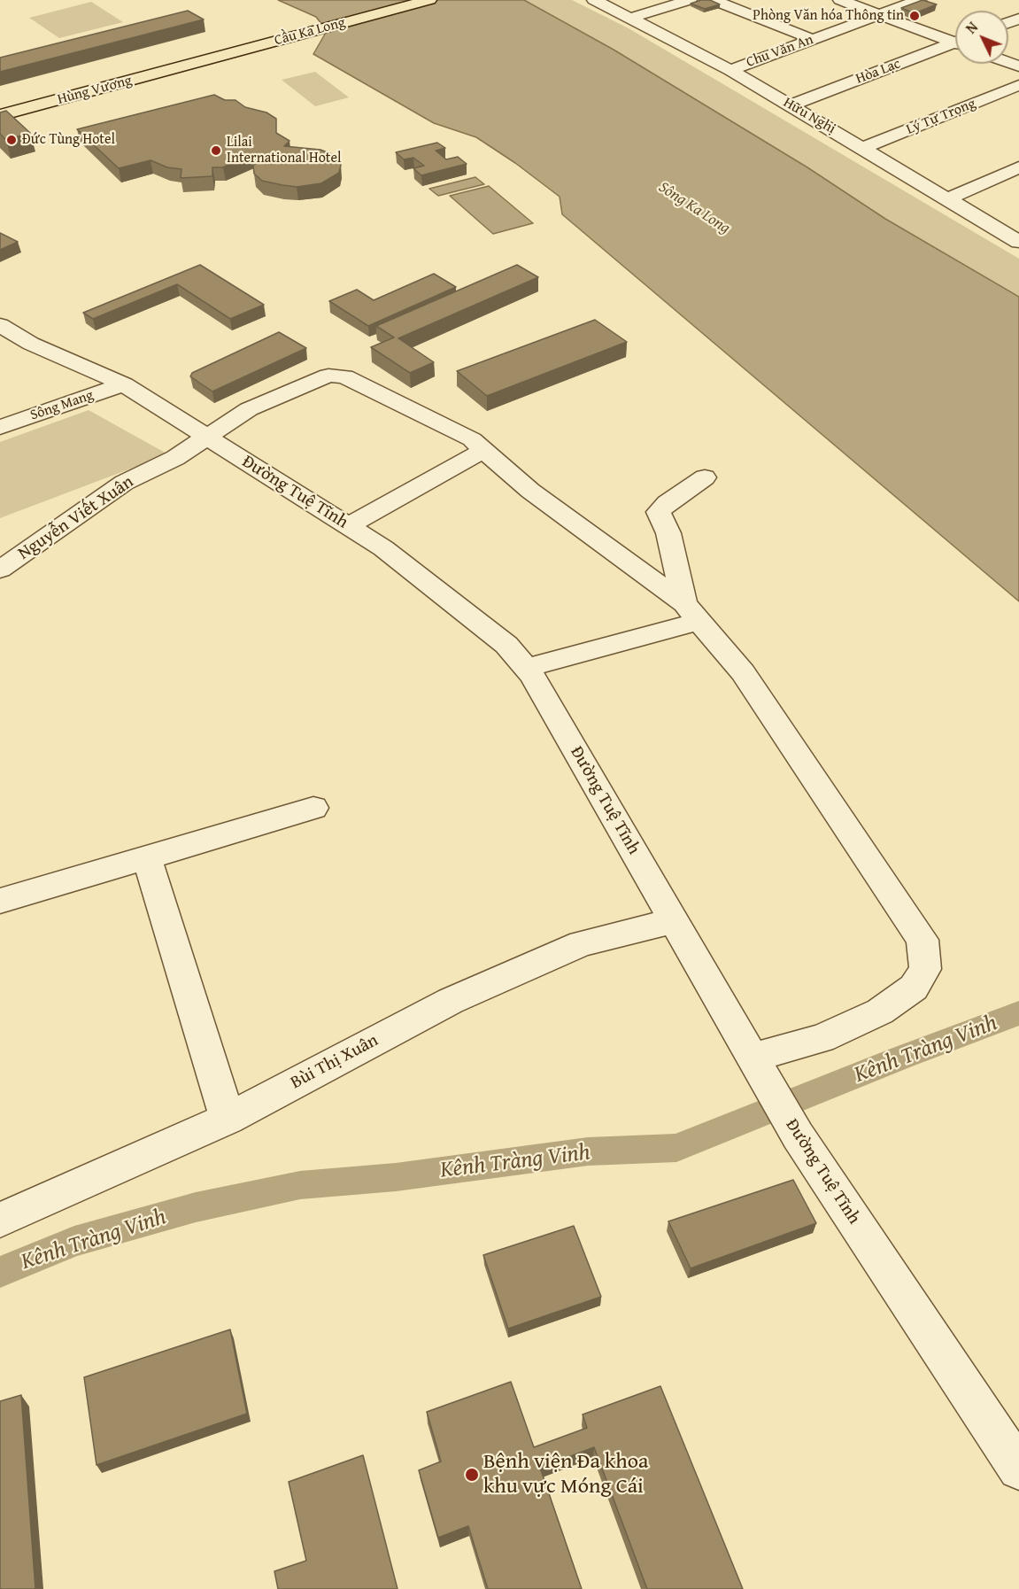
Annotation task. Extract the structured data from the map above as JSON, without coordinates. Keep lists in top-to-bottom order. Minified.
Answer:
{"streets":{"main road":["Cầu Ka Long","Hùng Vương"],"street":["Chu Văn An","Hòa Lạc","Hữu Nghị","Lý Tự Trọng","Sông Mang","Đường Tuệ Tĩnh","Nguyễn Viết Xuân","Bùi Thị Xuân"]},"crossings":[["Cầu Ka Long","Hùng Vương"],["Chu Văn An","Hữu Nghị"],["Hòa Lạc","Hữu Nghị"],["Hữu Nghị","Lý Tự Trọng"],["Sông Mang","Đường Tuệ Tĩnh"],["Đường Tuệ Tĩnh","Nguyễn Viết Xuân"],["Đường Tuệ Tĩnh","Bùi Thị Xuân"]],"water":["Sông Ka Long","Kênh Tràng Vinh"],"places":["Phòng Văn hóa Thông tin","Đức Tùng Hotel","Lilai International Hotel","Bệnh viện Đa khoa khu vực Móng Cái"],"north":"top left"}
